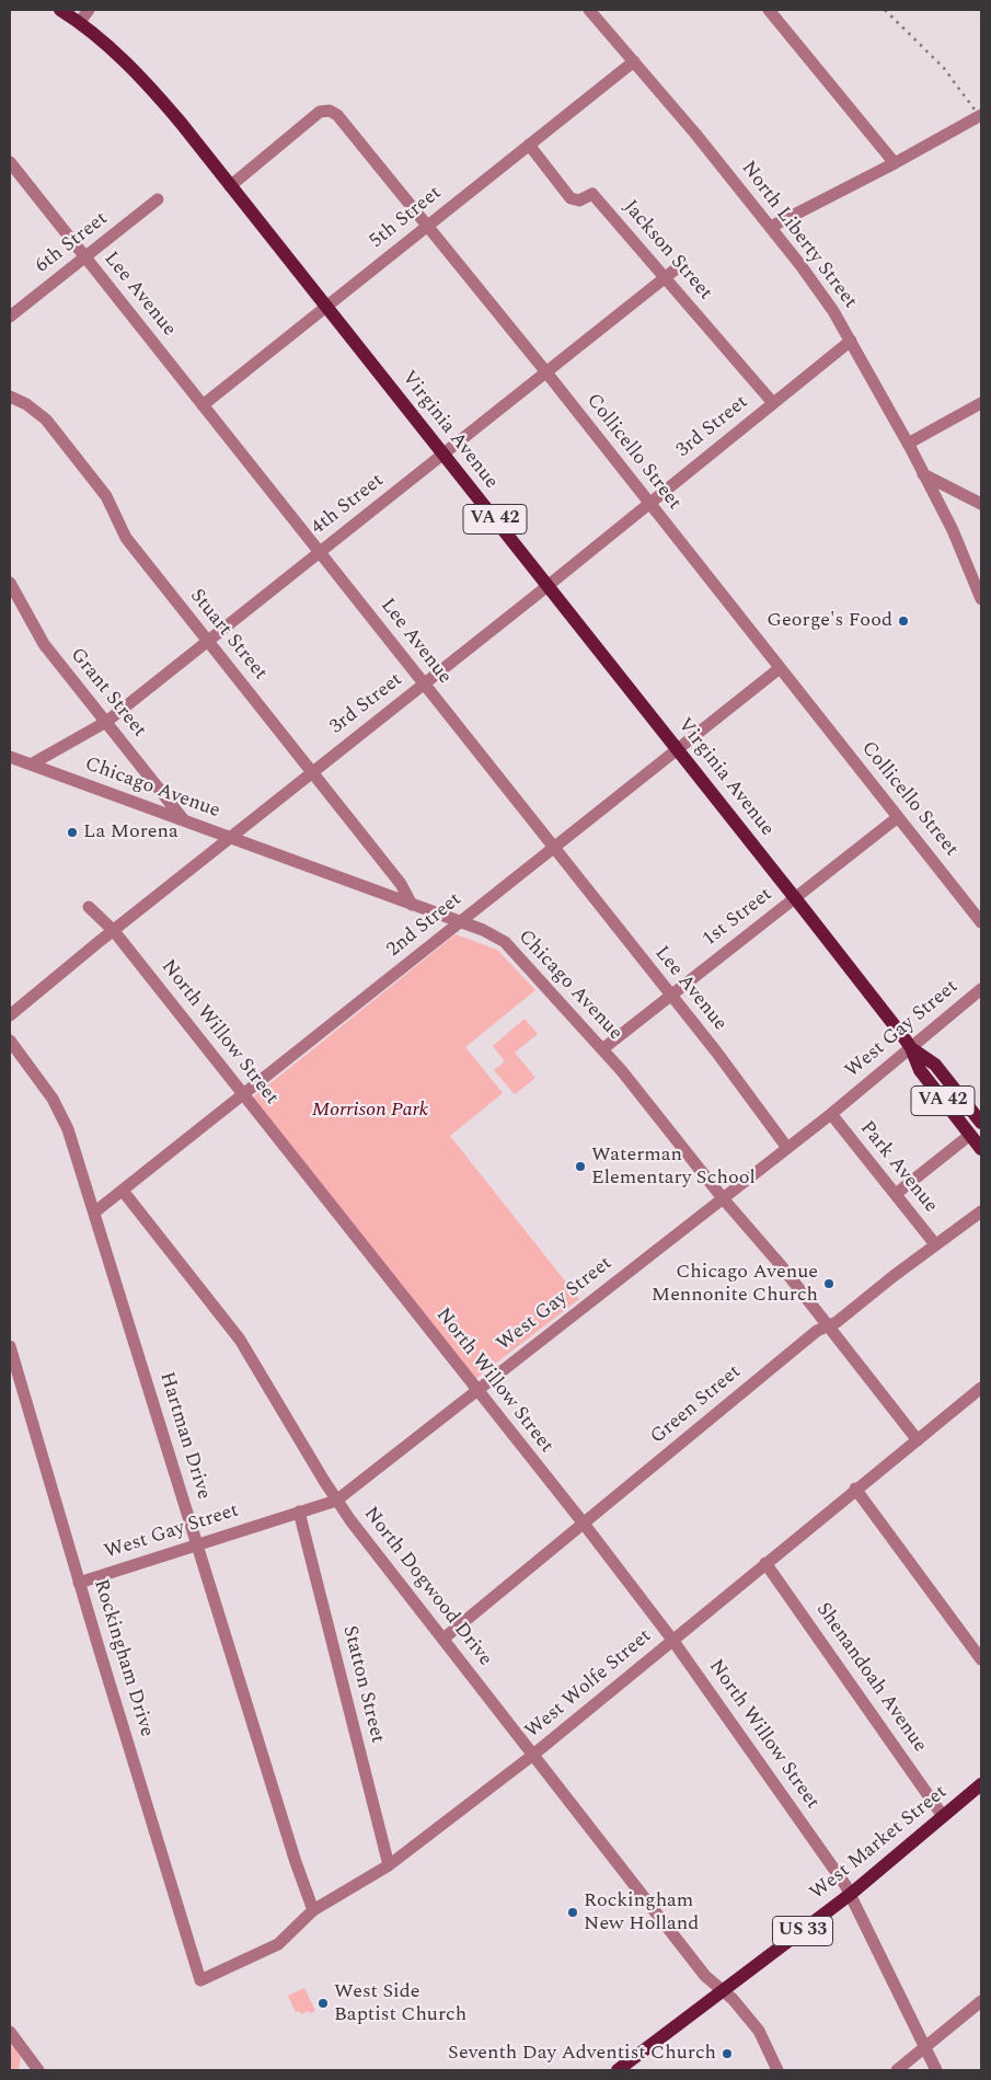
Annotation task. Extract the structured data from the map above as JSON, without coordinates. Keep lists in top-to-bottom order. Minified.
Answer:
{"streets":{"main road":["Virginia Avenue","VA 42","West Market Street","US 33"],"street":["5th Street","North Liberty Street","6th Street","Jackson Street","Lee Avenue","3rd Street","Collicello Street","4th Street","Stuart Street","Grant Street","Chicago Avenue","1st Street","2nd Street","West Gay Street","North Willow Street","Park Avenue","Green Street","Hartman Drive","North Dogwood Drive","Rockingham Drive","Shenandoah Avenue","Statton Street","West Wolfe Street"]},"crossings":[["5th Street","North Liberty Street"],["5th Street","Jackson Street"],["5th Street","Lee Avenue"],["5th Street","Virginia Avenue"],["5th Street","Collicello Street"],["North Liberty Street","3rd Street"],["6th Street","Lee Avenue"],["Jackson Street","3rd Street"],["Jackson Street","4th Street"],["Lee Avenue","3rd Street"],["Lee Avenue","4th Street"],["Lee Avenue","1st Street"],["Lee Avenue","2nd Street"],["Lee Avenue","West Gay Street"],["3rd Street","Virginia Avenue"],["3rd Street","Collicello Street"],["3rd Street","Stuart Street"],["3rd Street","Chicago Avenue"],["3rd Street","North Willow Street"],["Virginia Avenue","Collicello Street"],["Virginia Avenue","4th Street"],["Virginia Avenue","VA 42"],["Virginia Avenue","1st Street"],["Virginia Avenue","2nd Street"],["Virginia Avenue","West Gay Street"],["Collicello Street","4th Street"],["Collicello Street","1st Street"],["Collicello Street","2nd Street"],["4th Street","Stuart Street"],["4th Street","Grant Street"],["4th Street","Chicago Avenue"],["VA 42","West Gay Street"],["Stuart Street","Chicago Avenue"],["Grant Street","Chicago Avenue"],["Chicago Avenue","1st Street"],["Chicago Avenue","2nd Street"],["Chicago Avenue","West Gay Street"],["Chicago Avenue","Green Street"],["Chicago Avenue","West Wolfe Street"],["2nd Street","North Willow Street"],["2nd Street","Hartman Drive"],["2nd Street","North Dogwood Drive"],["West Gay Street","North Willow Street"],["West Gay Street","Park Avenue"],["West Gay Street","Hartman Drive"],["West Gay Street","North Dogwood Drive"],["West Gay Street","Rockingham Drive"],["West Gay Street","Statton Street"],["North Willow Street","Green Street"],["North Willow Street","West Wolfe Street"],["North Willow Street","West Market Street"],["Park Avenue","Green Street"],["Green Street","North Dogwood Drive"],["Hartman Drive","West Wolfe Street"],["North Dogwood Drive","West Wolfe Street"],["North Dogwood Drive","West Market Street"],["Rockingham Drive","West Wolfe Street"],["Shenandoah Avenue","West Wolfe Street"],["Shenandoah Avenue","West Market Street"],["Statton Street","West Wolfe Street"]],"parks":["Morrison Park"],"places":["George's Food","La Morena","Waterman Elementary School","Chicago Avenue Mennonite Church","Rockingham New Holland","West Side Baptist Church","Seventh Day Adventist Church"]}
